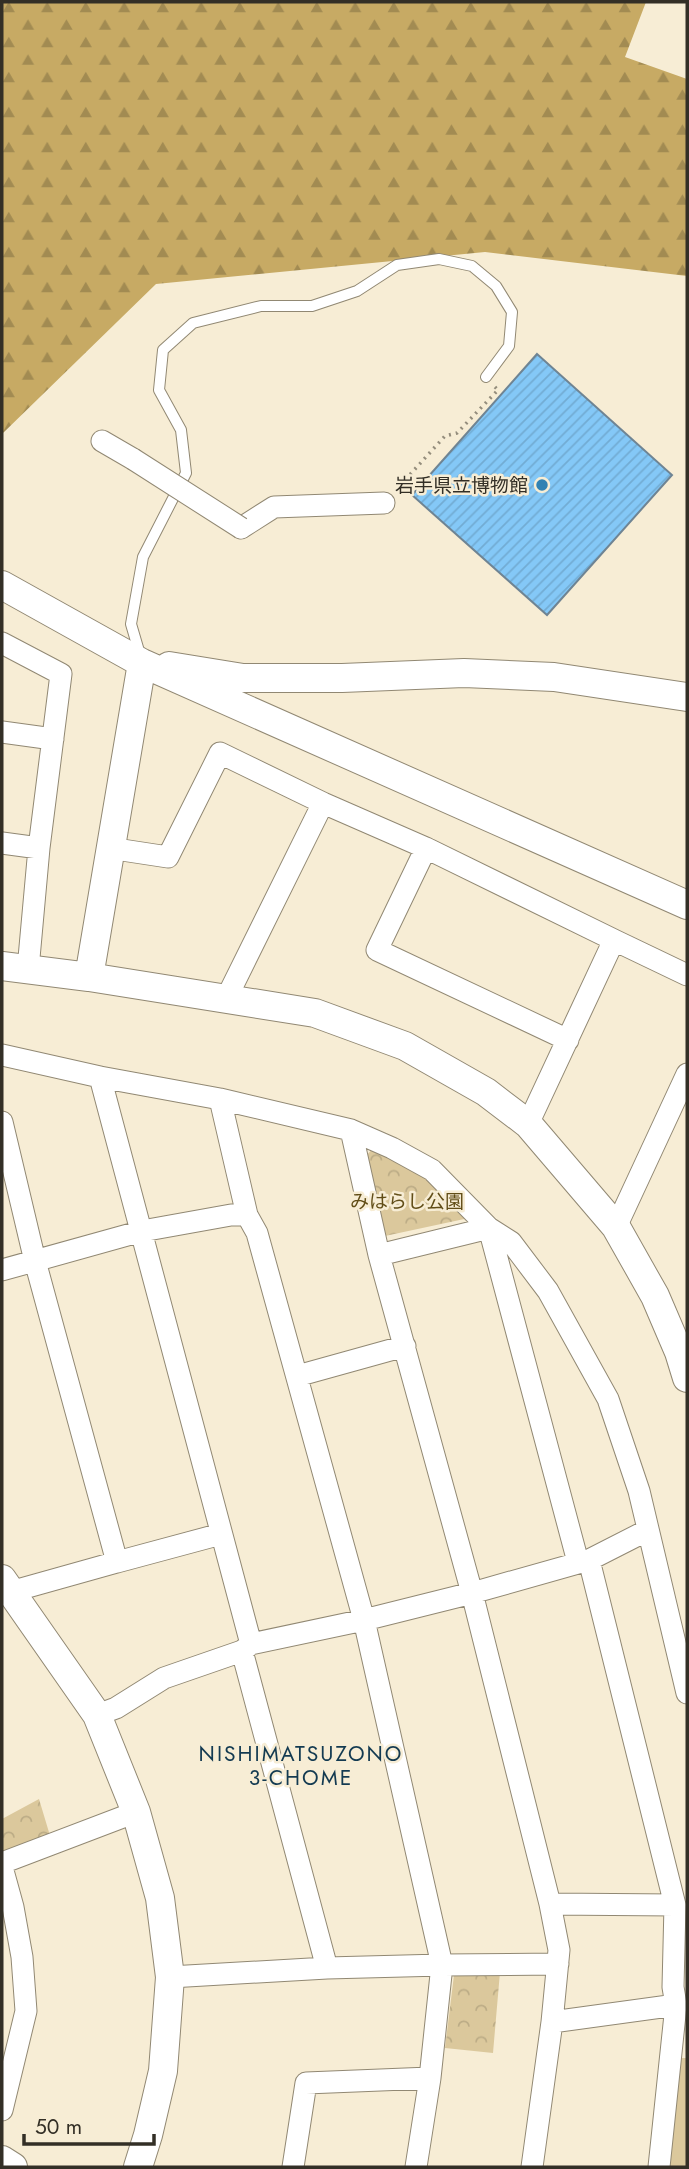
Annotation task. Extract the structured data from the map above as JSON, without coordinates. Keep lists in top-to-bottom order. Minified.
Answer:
{"districts":["NISHIMATSUZONO 3-CHOME"],"parks":["みはらし公園"],"places":["岩手県立博物館"],"scale_bar":"50 m"}
